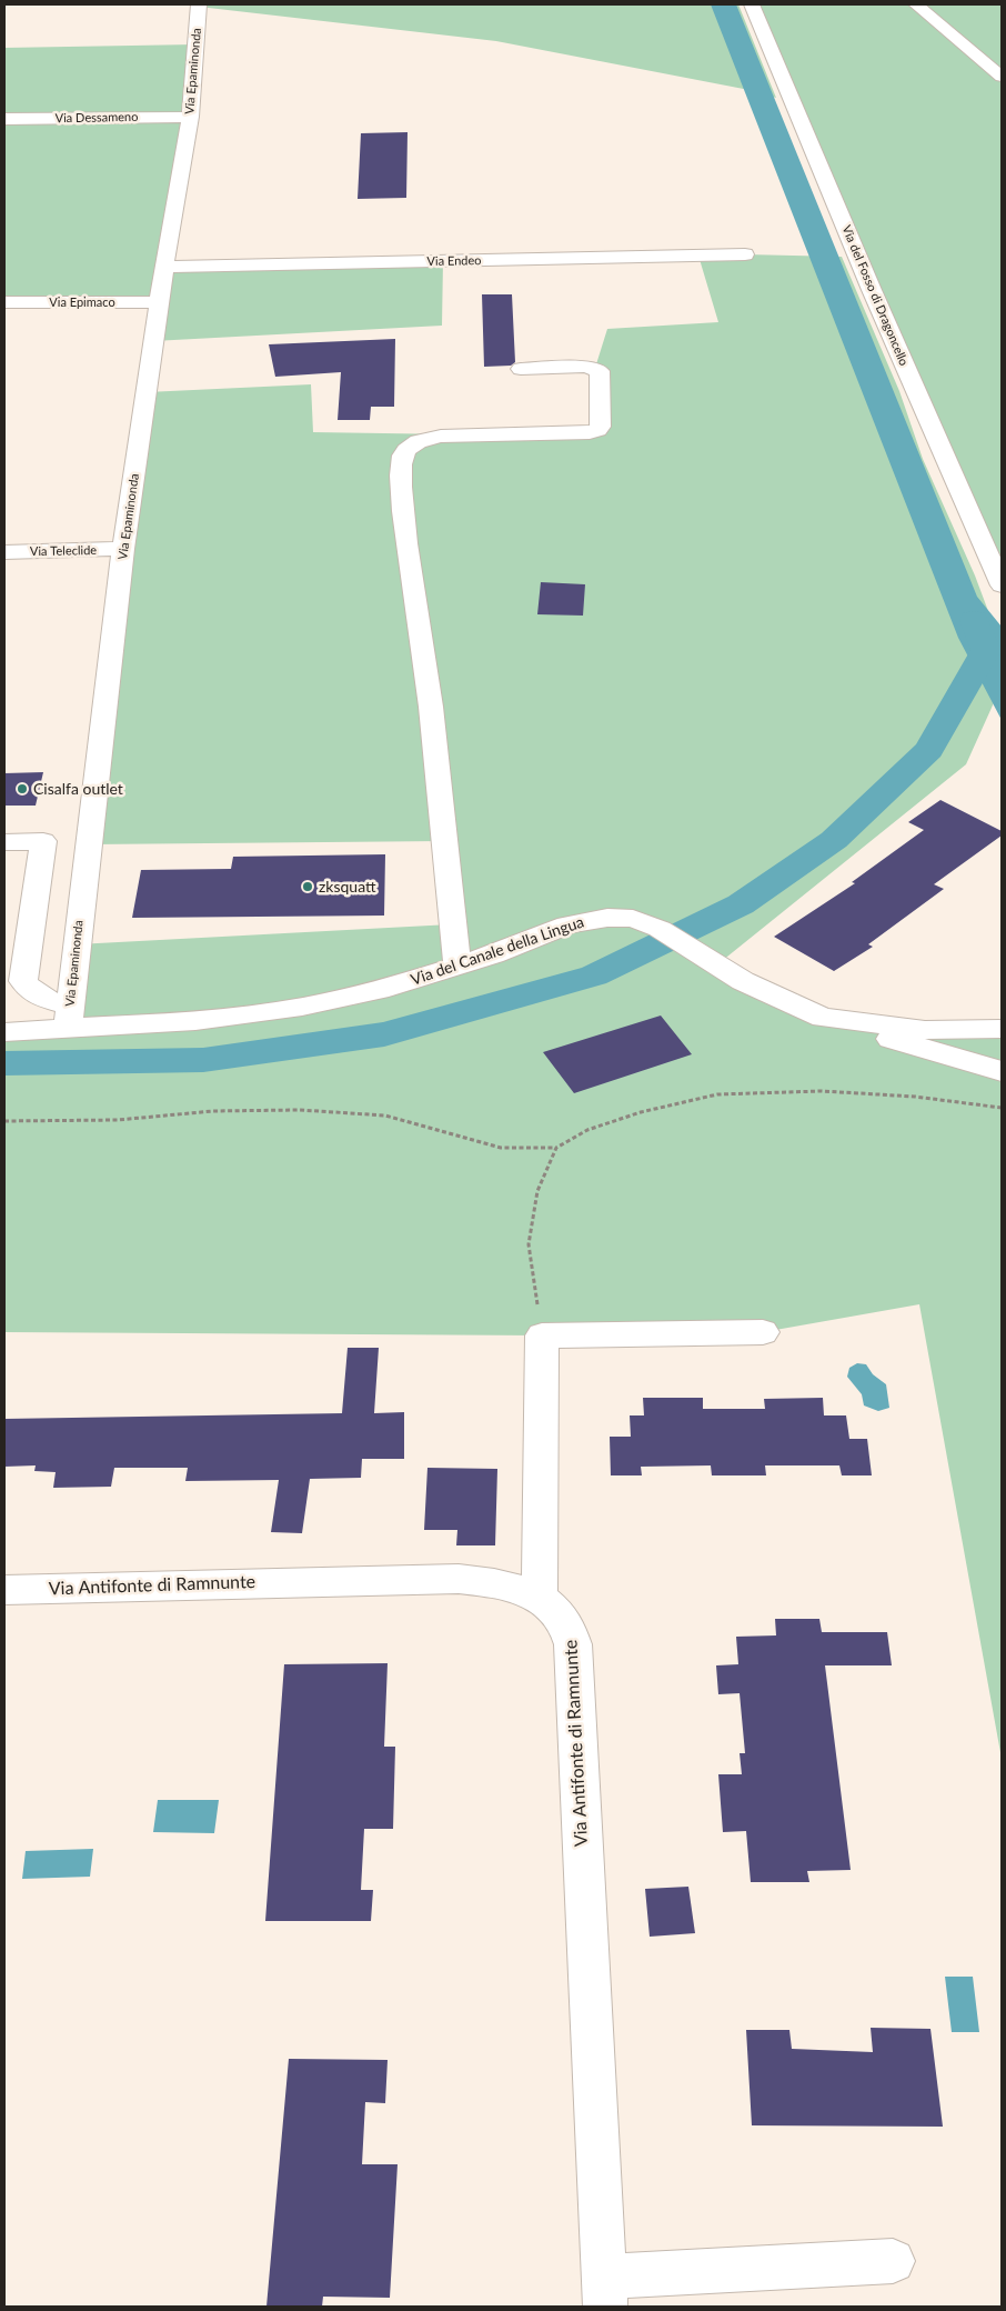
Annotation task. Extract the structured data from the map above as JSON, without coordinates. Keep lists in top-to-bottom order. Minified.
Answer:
{"streets":{"street":["Via Epaminonda","Via Dessameno","Via Endeo","Via del Fosso di Dragoncello","Via Epimaco","Via Teleclide","Via del Canale della Lingua","Via Antifonte di Ramnunte"]},"crossings":[["Via Epaminonda","Via Dessameno"],["Via Epaminonda","Via Endeo"],["Via Epaminonda","Via Epimaco"],["Via Epaminonda","Via Teleclide"],["Via Epaminonda","Via del Canale della Lingua"]],"places":["Cisalfa outlet","zksquatt"]}
